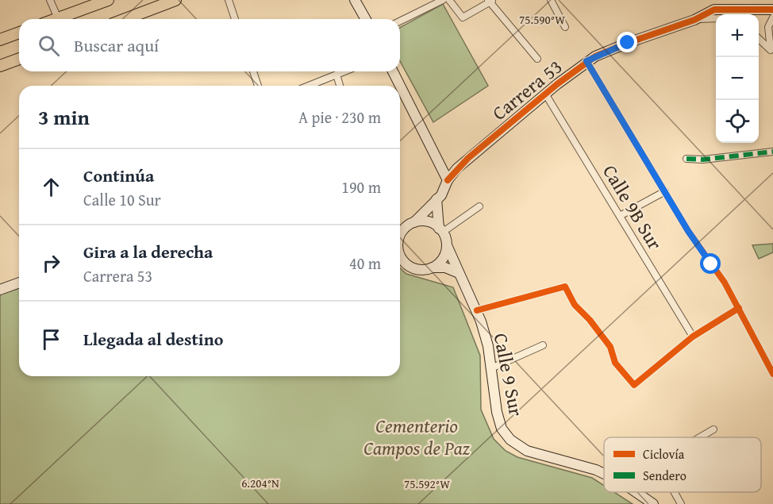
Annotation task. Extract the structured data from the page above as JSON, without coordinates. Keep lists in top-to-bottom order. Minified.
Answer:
{"streets":{"main road":["Carrera 53","Calle 9 Sur"],"street":["Calle 9B Sur"]},"crossings":[["Carrera 53","Calle 9B Sur"]],"parks":["Cementerio Campos de Paz"],"legend":["Ciclovía","Sendero"],"page":{"map_buttons":["+","−"],"search":"Buscar aquí","heading":["3 min","A pie · 230 m"],"list":[["Continúa","Calle 10 Sur","190 m"],["Gira a la derecha","Carrera 53","40 m"],"Llegada al destino"]},"coordinates":["75.590°W","6.204°N","75.592°W"]}
